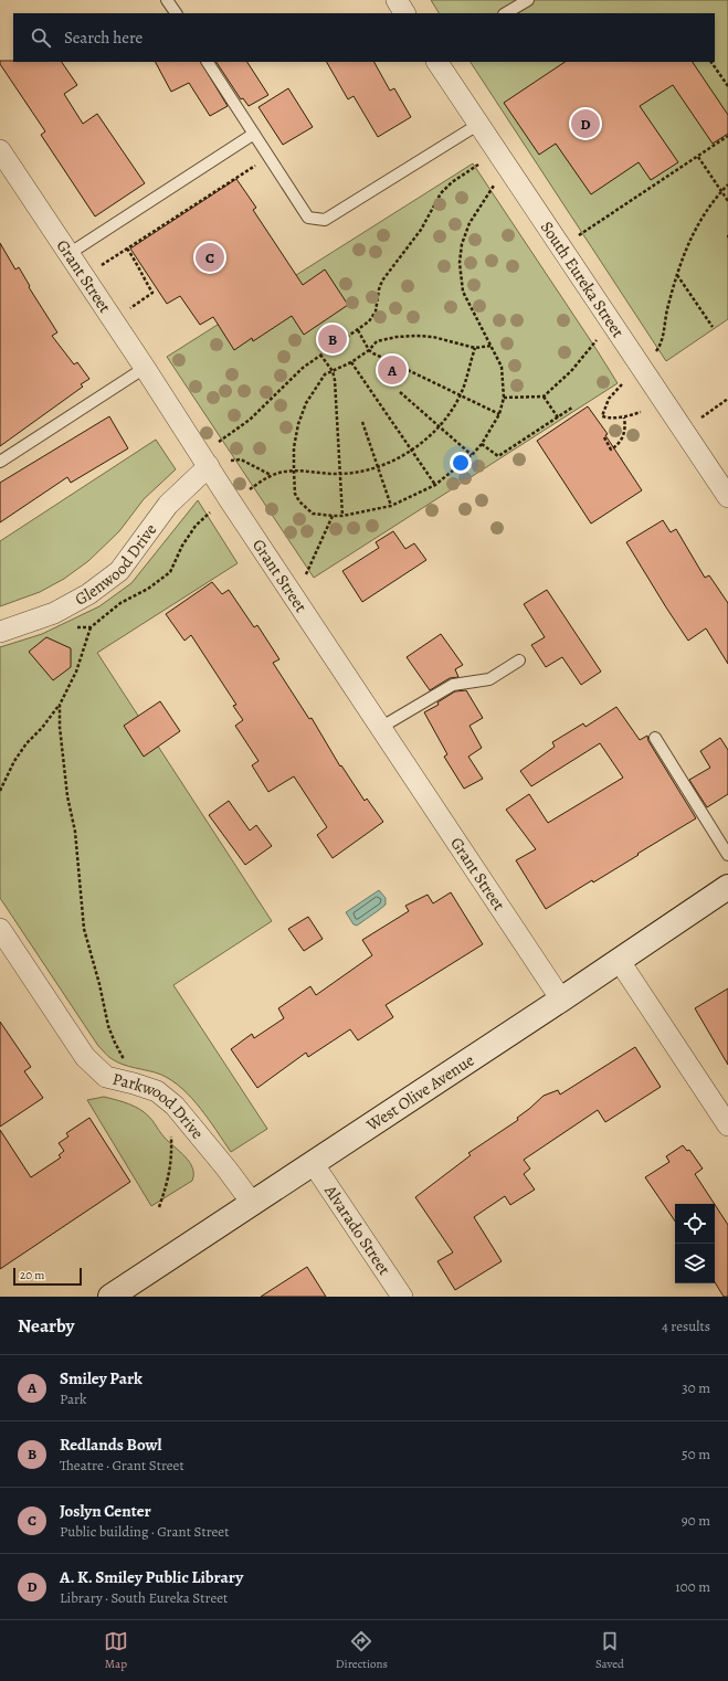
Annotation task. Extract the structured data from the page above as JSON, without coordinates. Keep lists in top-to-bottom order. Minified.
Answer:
{"streets":{"street":["Grant Street","South Eureka Street","Glenwood Drive","West Olive Avenue","Parkwood Drive","Alvarado Street"]},"crossings":[["Grant Street","Glenwood Drive"],["Grant Street","West Olive Avenue"],["West Olive Avenue","Parkwood Drive"],["West Olive Avenue","Alvarado Street"]],"scale_bar":"20 m","page":{"search":"Search here","pins":["D","C","B","A"],"scale":"20 m","heading":["Nearby","4 results"],"list":[{"mark":"A","name":"Smiley Park","note":"Park","value":"30 m"},{"mark":"B","name":"Redlands Bowl","note":"Theatre · Grant Street","value":"50 m"},{"mark":"C","name":"Joslyn Center","note":"Public building · Grant Street","value":"90 m"},{"mark":"D","name":"A. K. Smiley Public Library","note":"Library · South Eureka Street","value":"100 m"}],"nav":["Map","Directions","Saved"]}}
